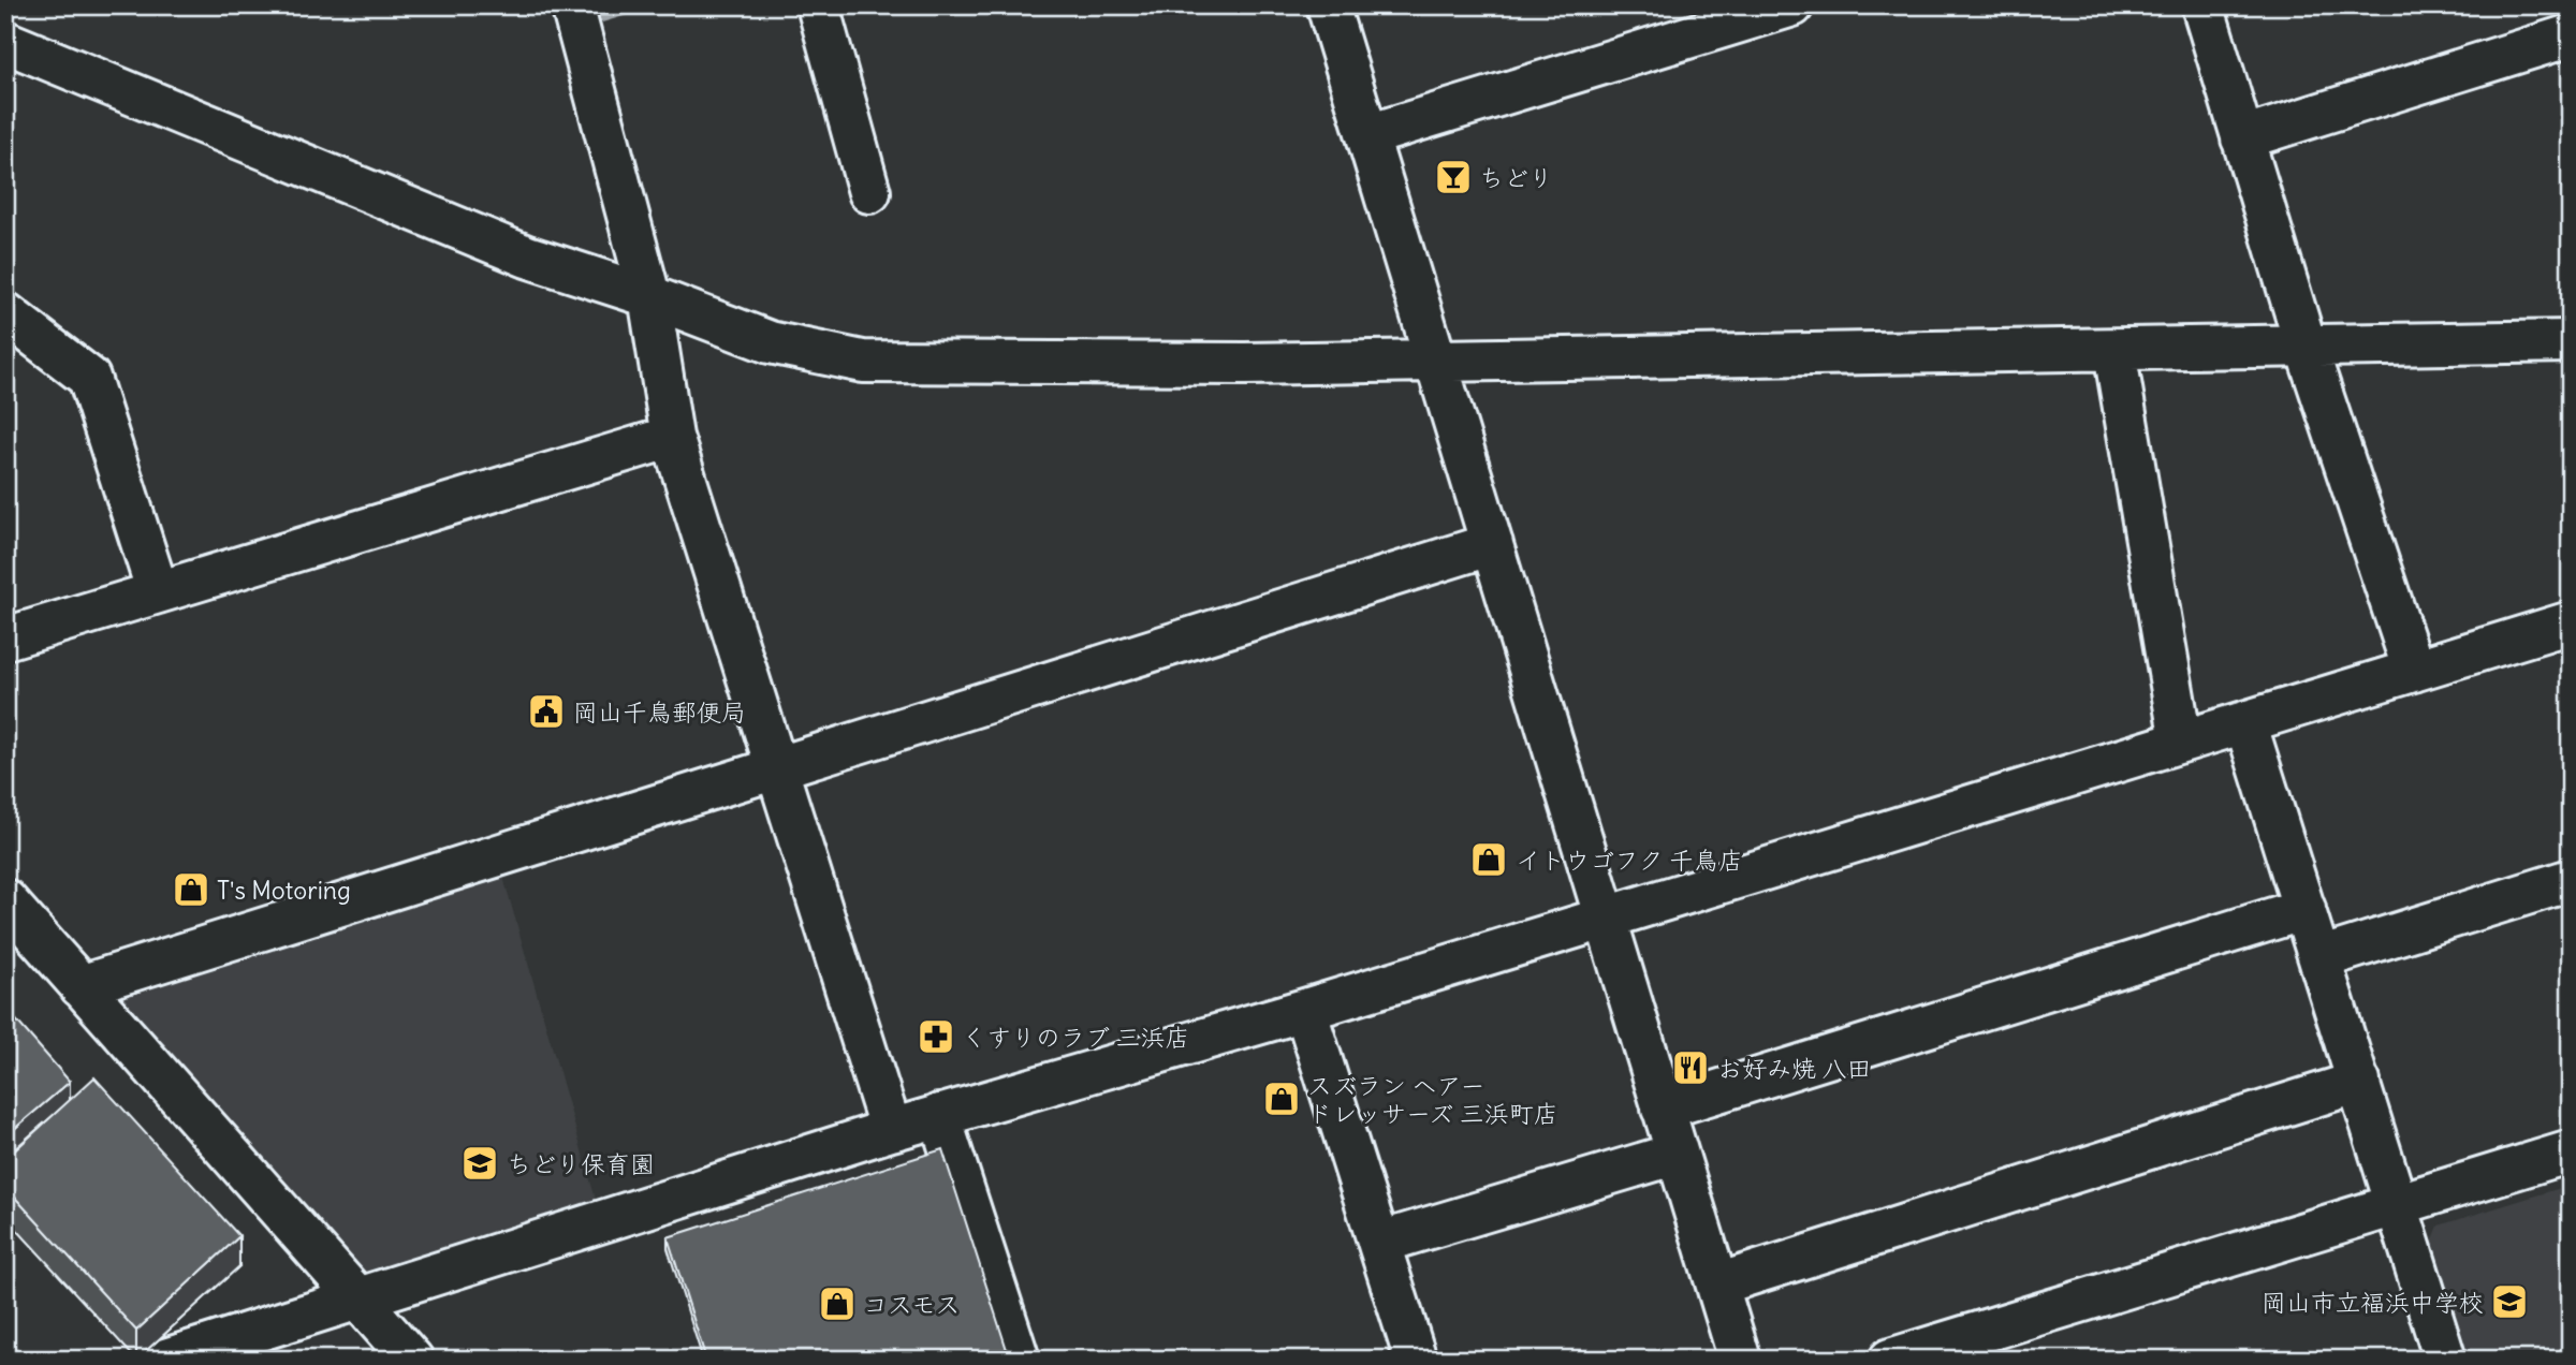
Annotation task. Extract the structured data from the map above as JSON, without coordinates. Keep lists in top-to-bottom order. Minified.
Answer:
{"places":{"bar":["ちどり"],"public building":["岡山千鳥郵便局"],"shop":["イトウゴフク 千鳥店","T's Motoring","スズラン ヘアー ドレッサーズ 三浜町店","コスモス"],"pharmacy":["くすりのラブ 三浜店"],"restaurant":["お好み焼 八田"],"school or university":["ちどり保育園","岡山市立福浜中学校"]}}
